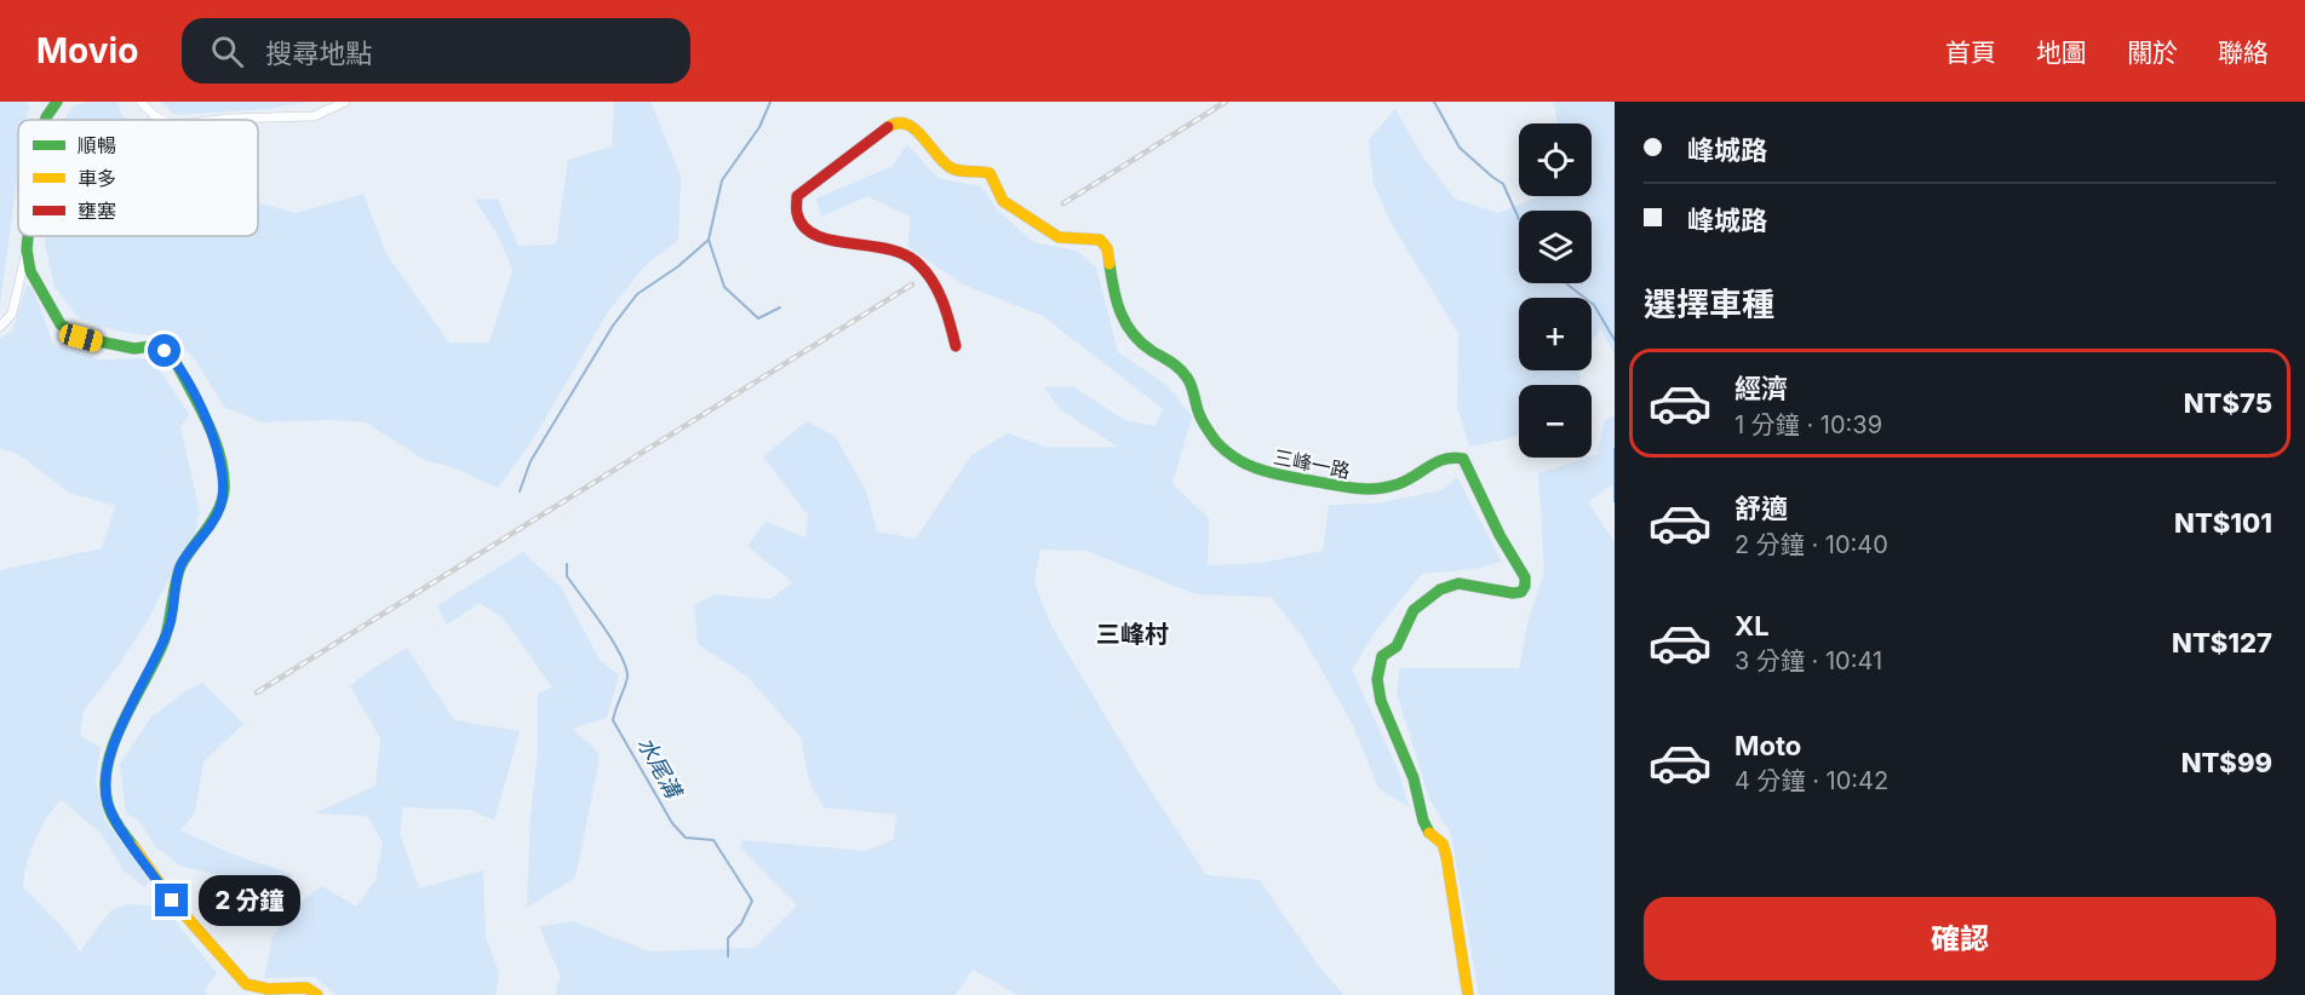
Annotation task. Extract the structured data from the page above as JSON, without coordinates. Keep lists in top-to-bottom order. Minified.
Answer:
{"streets":{"street":["三峰一路"]},"districts":["三峰村"],"water":["水尾溝"],"legend":["順暢","車多","壅塞"],"page":{"header":"Movio","search":"搜尋地點","nav":["首頁","地圖","關於","聯絡"],"banner":["峰城路","峰城路"],"map_buttons":["+","−"],"heading":"選擇車種","list":[{"name":"經濟","note":"1 分鐘 · 10:39","value":"NT$75"},{"name":"舒適","note":"2 分鐘 · 10:40","value":"NT$101"},{"name":"XL","note":"3 分鐘 · 10:41","value":"NT$127"},{"name":"Moto","note":"4 分鐘 · 10:42","value":"NT$99"}],"bubble":"2 分鐘","buttons":"確認"}}
